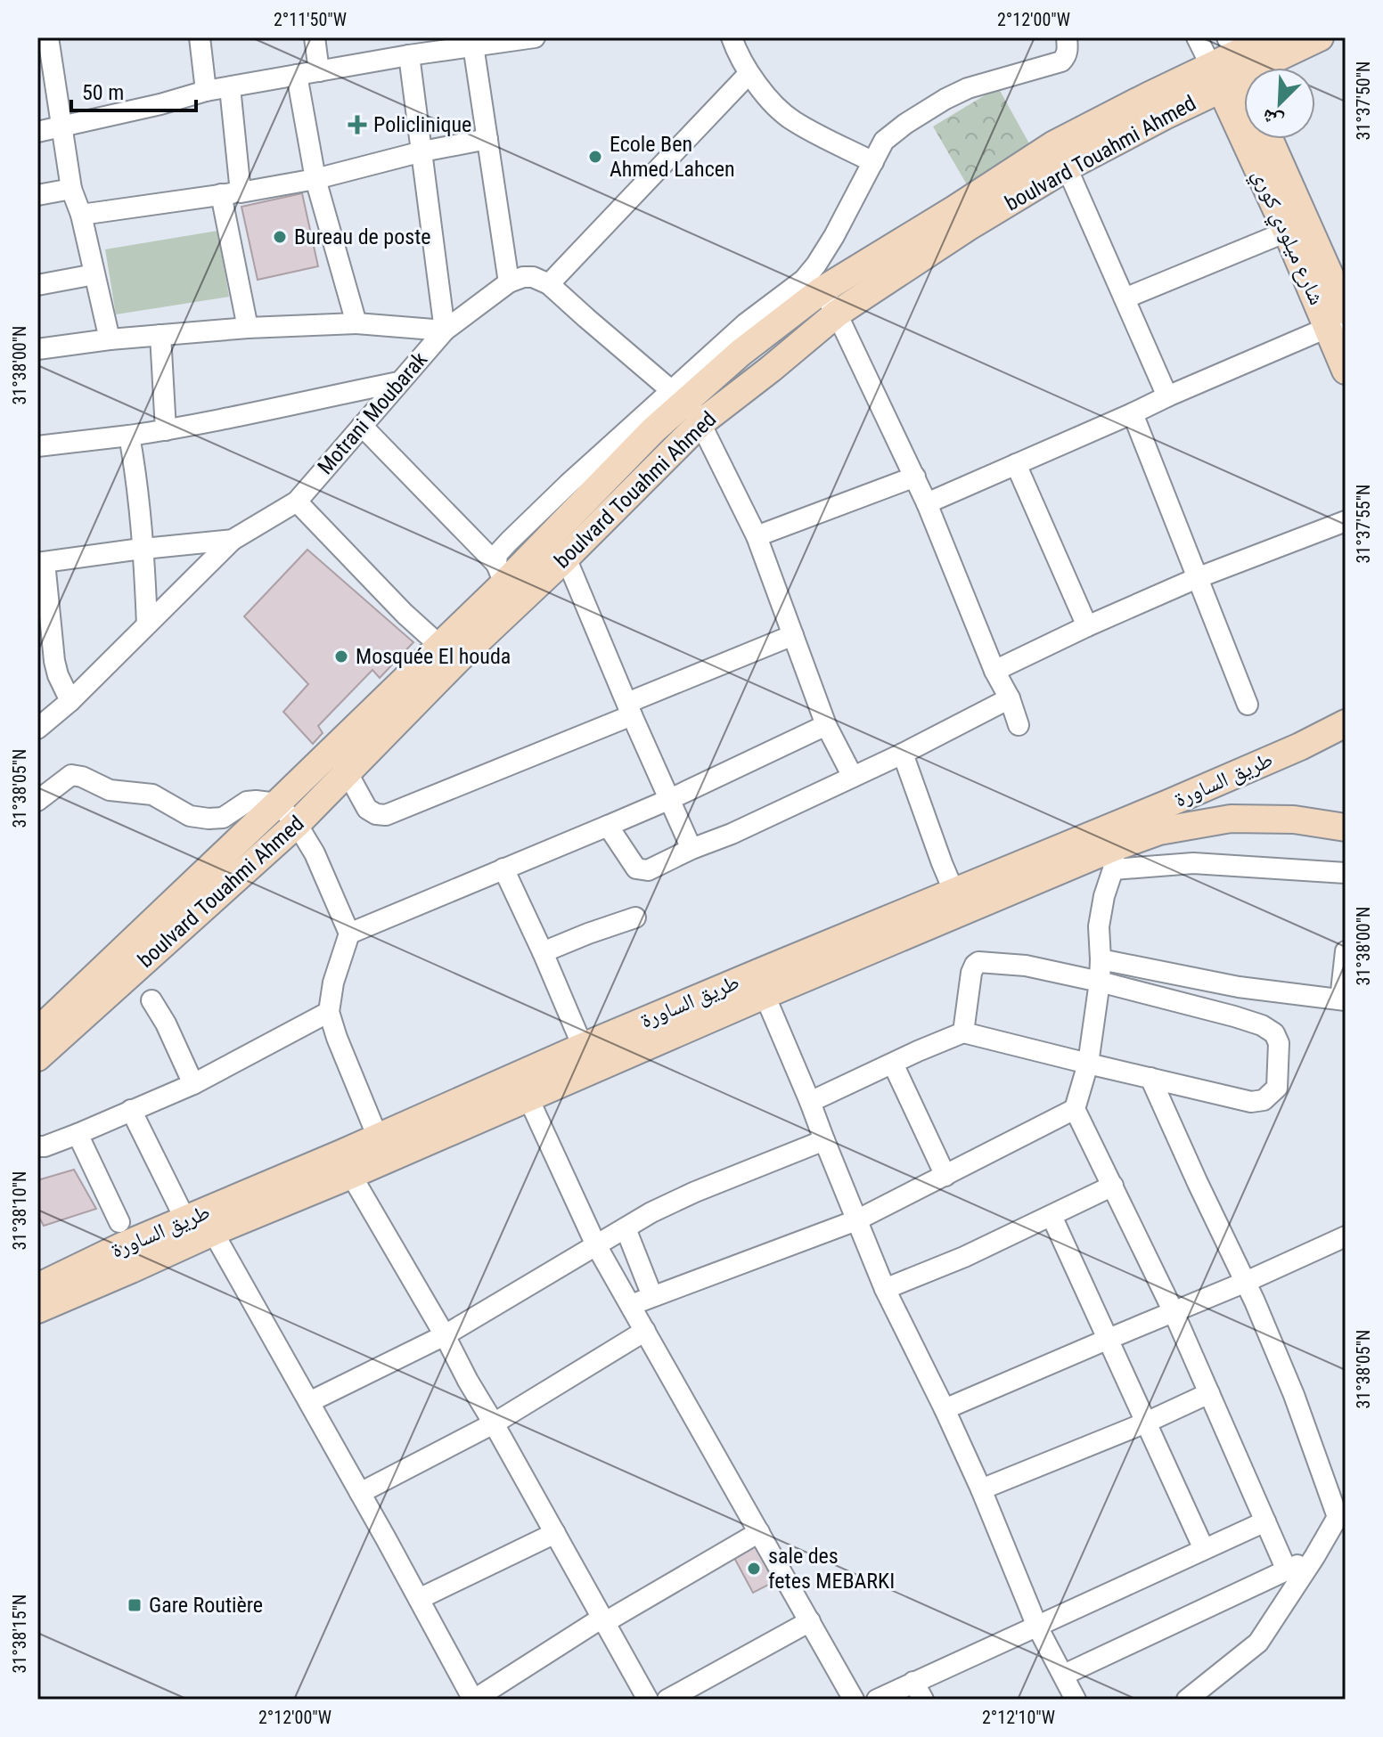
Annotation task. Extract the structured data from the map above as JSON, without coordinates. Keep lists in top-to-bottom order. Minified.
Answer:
{"streets":{"main road":["boulvard Touahmi Ahmed","شارع ميلودي كوري","طريق الساورة"],"street":["Motrani Moubarak"]},"crossings":[["boulvard Touahmi Ahmed","شارع ميلودي كوري"]],"places":{"health":["Policlinique"],"other":["Ecole Ben Ahmed Lahcen","Bureau de poste","Mosquée El houda","sale des fetes MEBARKI"],"transit":["Gare Routière"]},"scale_bar":"50 m","north":"bottom left","coordinates":["2°11'50\"W","2°12'00\"W","31°37'50\"N","31°38'00\"N","31°37'55\"N","31°38'05\"N","31°38'10\"N","31°38'15\"N","2°12'10\"W"]}
